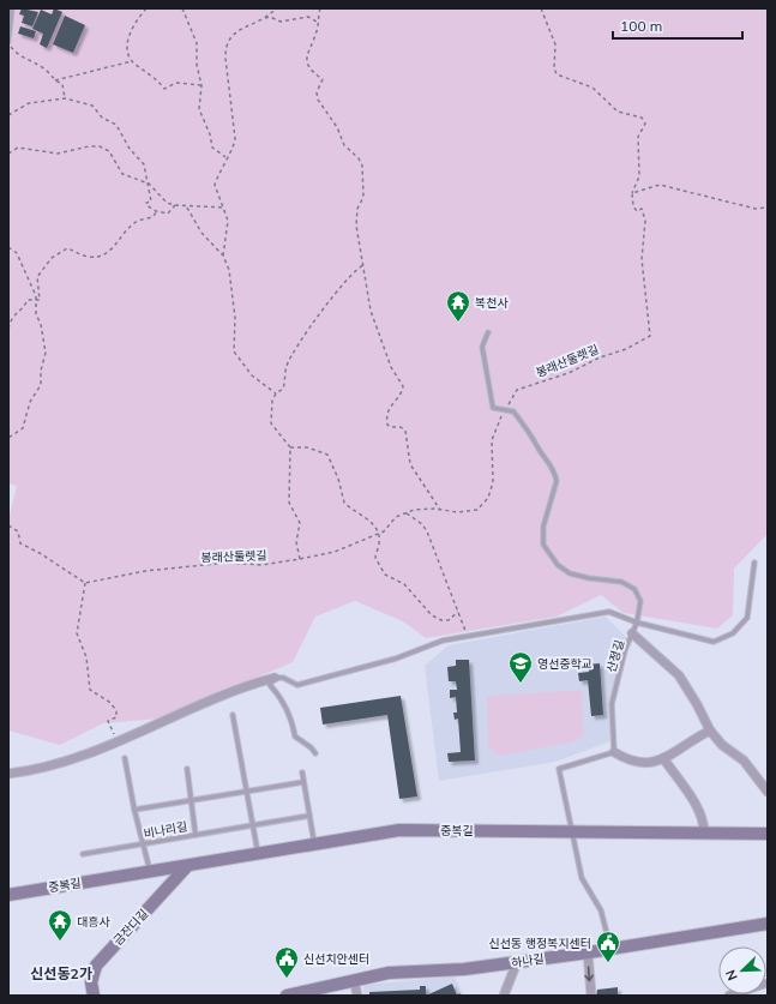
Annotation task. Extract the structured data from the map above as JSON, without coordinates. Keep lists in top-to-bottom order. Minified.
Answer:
{"streets":{"street":["중복길","금잔디길","하나길"],"lane":["산정길","비나리길"],"path":["봉래산둘렛길"]},"crossings":[["봉래산둘렛길","산정길"],["중복길","금잔디길"]],"districts":["신선동2가"],"places":{"temple":["복천사","대흥사"],"school or university":["영선중학교"],"public building":["신선동 행정복지센터","신선치안센터"]},"scale_bar":"100 m","north":"bottom left"}
